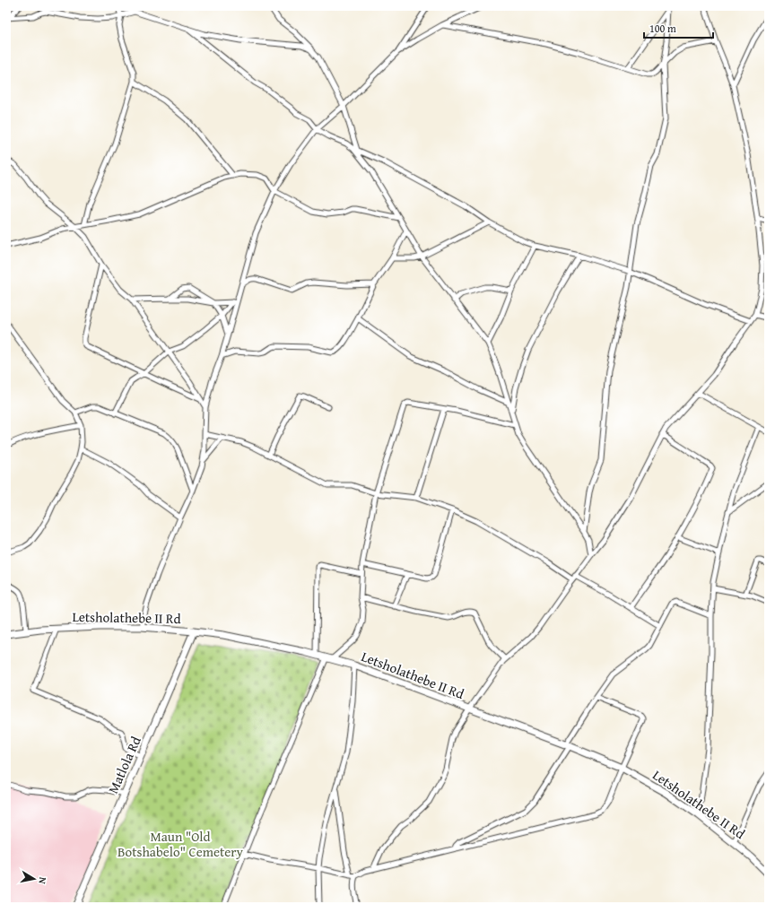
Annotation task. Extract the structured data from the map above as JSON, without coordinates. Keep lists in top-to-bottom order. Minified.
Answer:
{"streets":{"street":["Letsholathebe II Rd","Matlola Rd"]},"crossings":[["Letsholathebe II Rd","Matlola Rd"]],"parks":["Maun \"Old Botshabelo\" Cemetery"],"scale_bar":"100 m","north":"right"}
